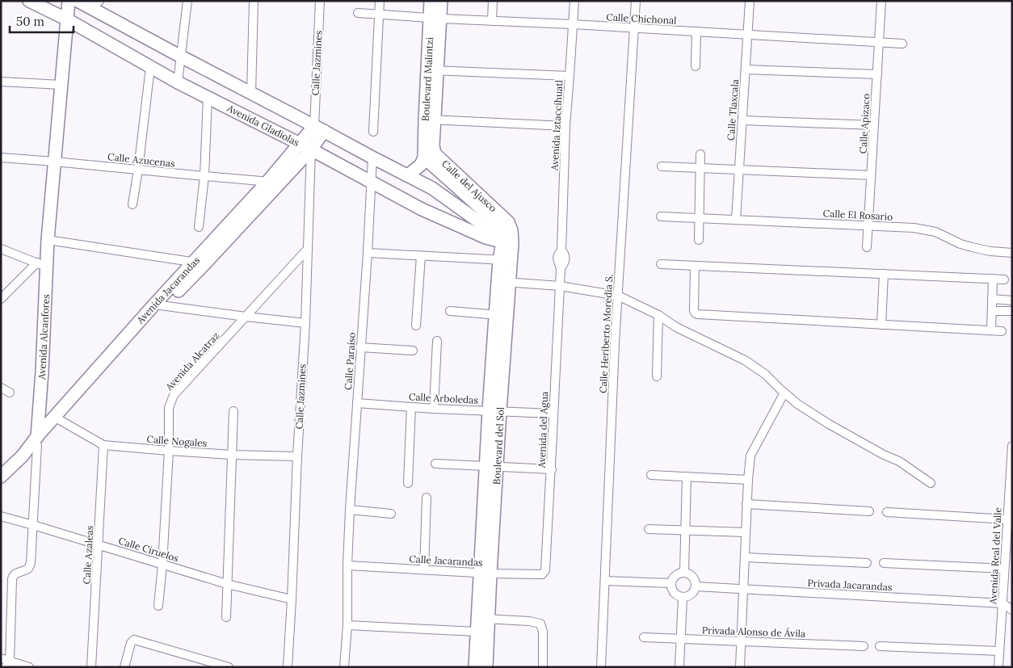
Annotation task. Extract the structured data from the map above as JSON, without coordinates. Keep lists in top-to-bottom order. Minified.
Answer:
{"streets":{"street":["Calle Chichonal","Calle Jazmines","Boulevard Malintzi","Calle Tlaxcala","Calle Apizaco","Avenida Gladiolas","Avenida Iztaccíhuatl","Calle Azucenas","Calle del Ajusco","Calle El Rosario","Avenida Jacarandas","Calle Heriberto Moredia S.","Avenida Alcanfores","Avenida Alcatraz","Calle Paraíso","Calle Arboledas","Avenida del Agua","Calle Nogales","Boulevard del Sol","Calle Ciruelos","Calle Azaleas","Avenida Real del Valle","Calle Jacarandas","Privada Jacarandas","Privada Alonso de Ávila"]},"crossings":[["Calle Chichonal","Boulevard Malintzi"],["Calle Chichonal","Calle Tlaxcala"],["Calle Chichonal","Calle Apizaco"],["Calle Chichonal","Avenida Iztaccíhuatl"],["Calle Chichonal","Calle Heriberto Moredia S."],["Calle Jazmines","Avenida Gladiolas"],["Calle Jazmines","Avenida Jacarandas"],["Calle Jazmines","Avenida Alcatraz"],["Calle Jazmines","Calle Nogales"],["Calle Jazmines","Calle Ciruelos"],["Boulevard Malintzi","Calle del Ajusco"],["Calle Tlaxcala","Calle El Rosario"],["Calle Apizaco","Calle El Rosario"],["Avenida Gladiolas","Calle del Ajusco"],["Avenida Gladiolas","Avenida Jacarandas"],["Avenida Gladiolas","Avenida Alcanfores"],["Avenida Gladiolas","Calle Paraíso"],["Avenida Gladiolas","Boulevard del Sol"],["Avenida Iztaccíhuatl","Avenida del Agua"],["Calle Azucenas","Avenida Jacarandas"],["Calle Azucenas","Avenida Alcanfores"],["Calle del Ajusco","Boulevard del Sol"],["Avenida Jacarandas","Avenida Alcanfores"],["Avenida Jacarandas","Calle Nogales"],["Avenida Alcanfores","Calle Ciruelos"],["Avenida Alcatraz","Calle Nogales"],["Avenida Alcatraz","Calle Ciruelos"],["Calle Paraíso","Calle Arboledas"],["Calle Paraíso","Calle Jacarandas"],["Calle Arboledas","Avenida del Agua"],["Calle Arboledas","Boulevard del Sol"],["Avenida del Agua","Calle Jacarandas"],["Calle Nogales","Calle Azaleas"],["Boulevard del Sol","Calle Jacarandas"],["Calle Ciruelos","Calle Azaleas"],["Avenida Real del Valle","Privada Jacarandas"]],"scale_bar":"50 m"}
